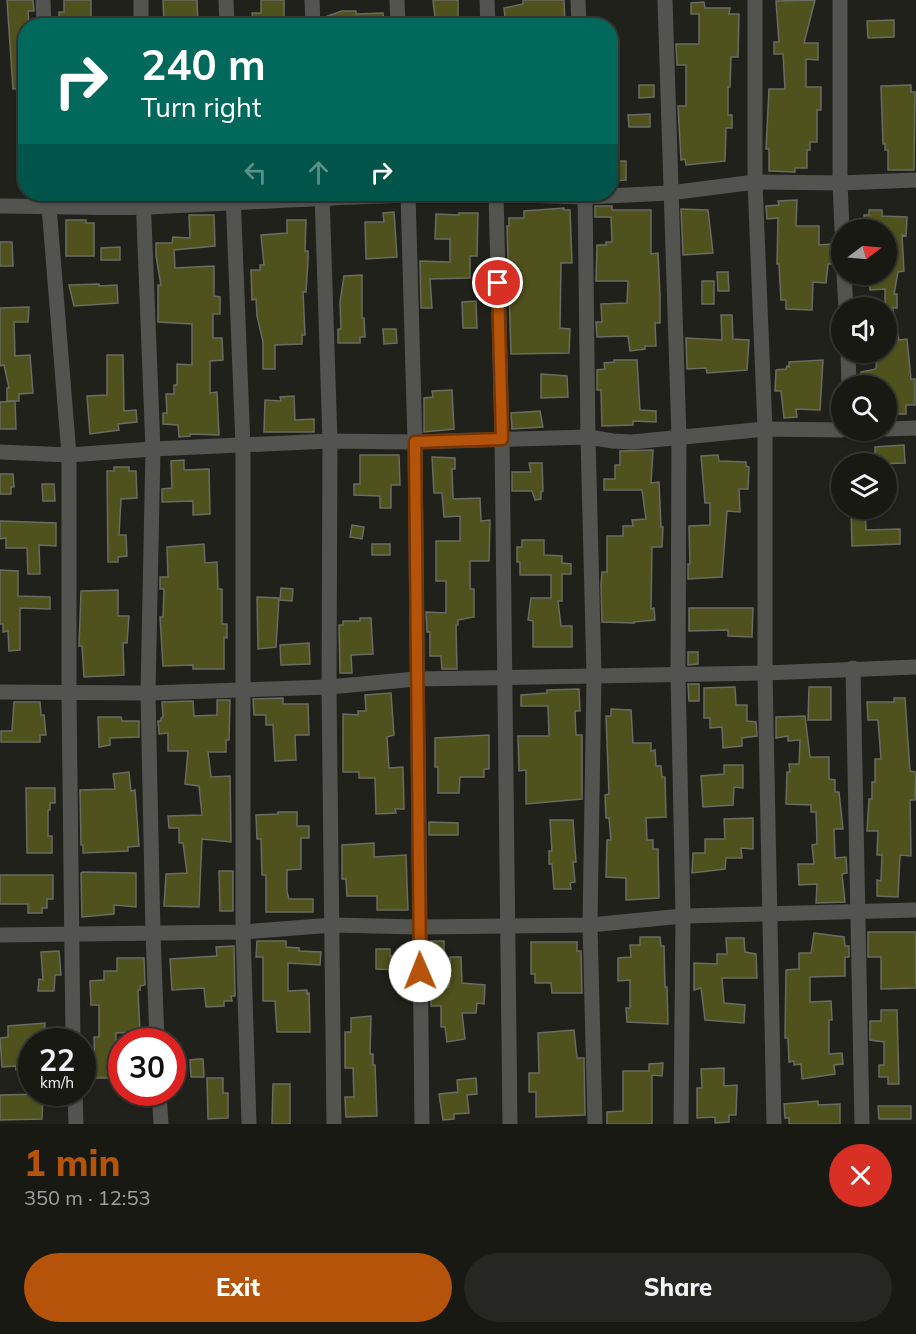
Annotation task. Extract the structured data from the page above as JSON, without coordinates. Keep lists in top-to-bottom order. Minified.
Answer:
{"north":"right","page":{"turn":["240 m","Turn right"],"speed":"22 km/h","limit":"30","heading":["1 min","350 m · 12:53"],"buttons":["Exit","Share"]}}
